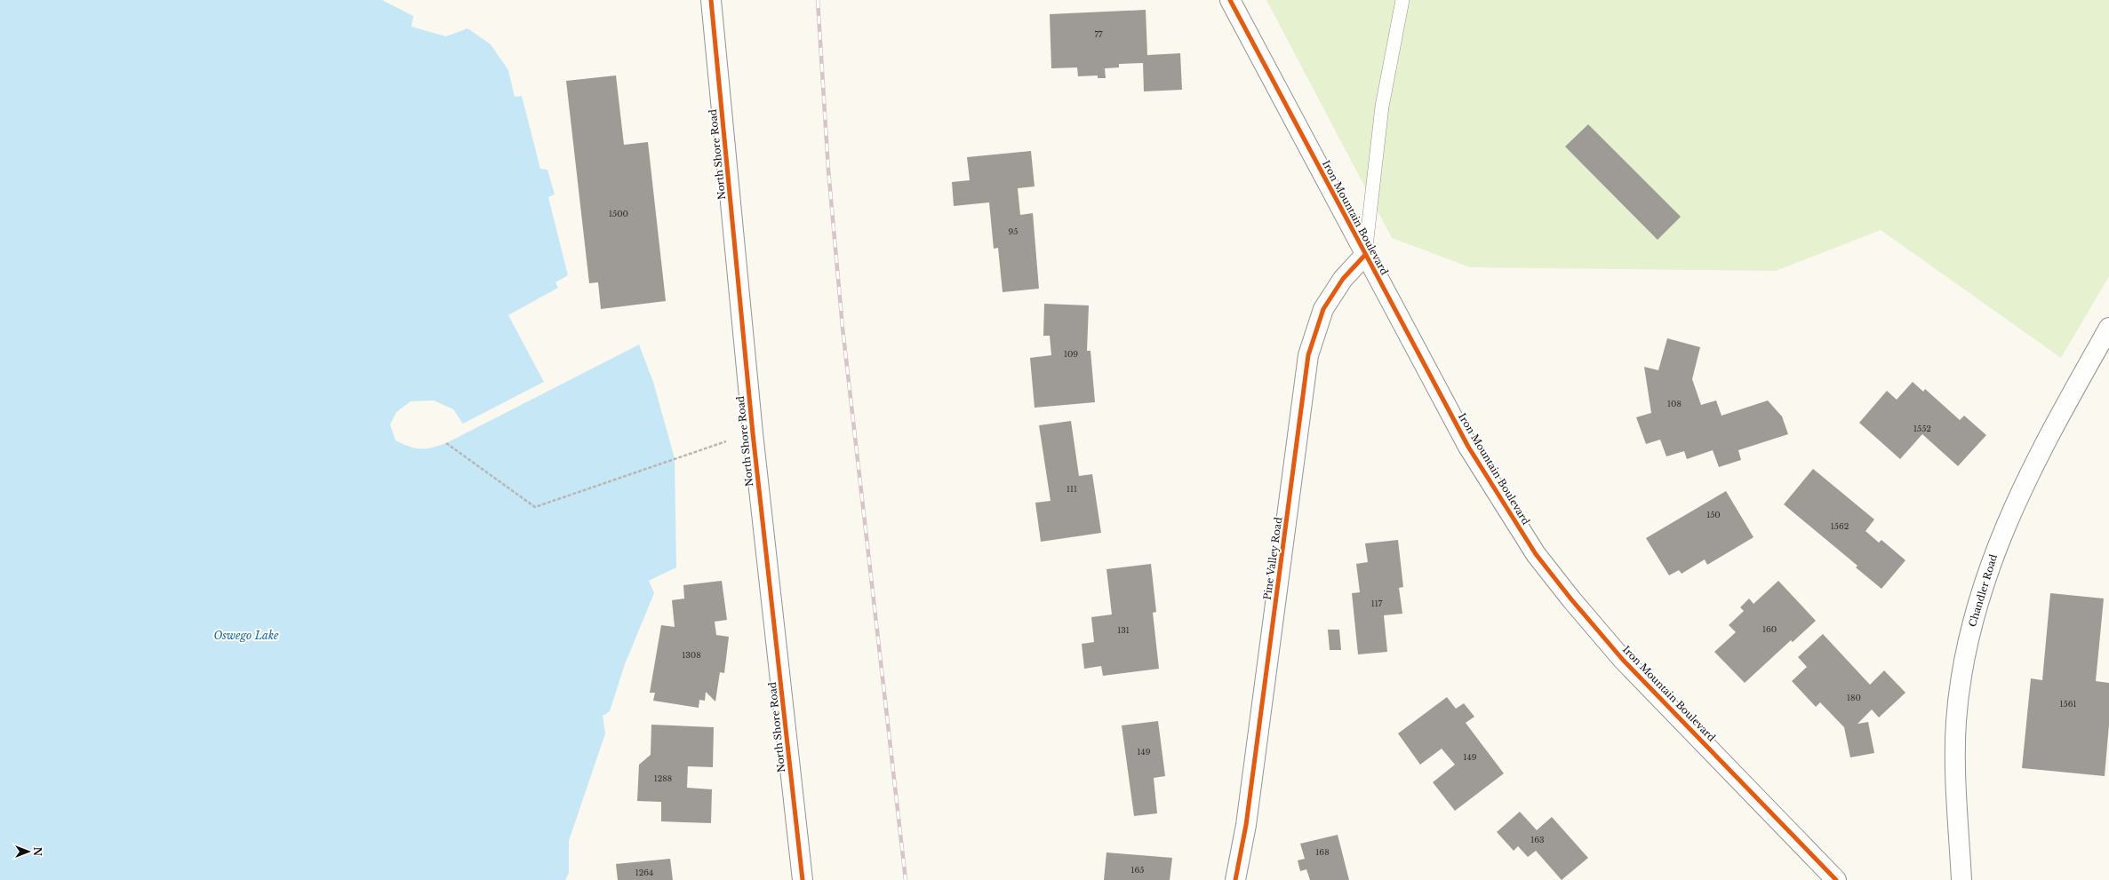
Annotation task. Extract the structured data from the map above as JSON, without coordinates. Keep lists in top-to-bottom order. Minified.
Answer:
{"streets":{"street":["North Shore Road","Iron Mountain Boulevard","Pine Valley Road","Chandler Road"]},"crossings":[["Iron Mountain Boulevard","Pine Valley Road"]],"water":["Oswego Lake"],"house_numbers":["77","1500","95","109","108","1552","111","150","1562","117","160","131","1308","180","1561","149","149","1288","163","168","165","1264"],"north":"right"}
